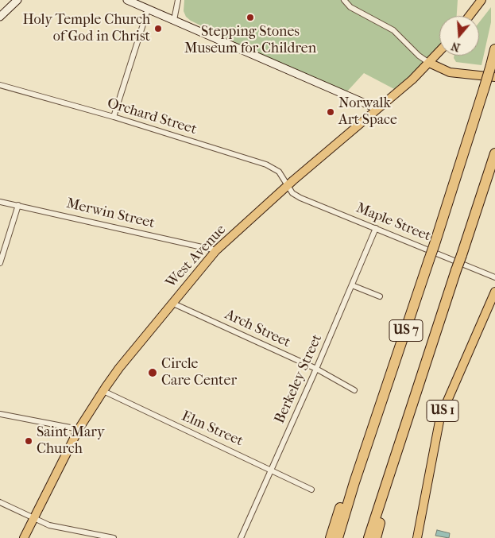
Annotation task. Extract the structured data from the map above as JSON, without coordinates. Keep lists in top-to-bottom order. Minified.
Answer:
{"streets":{"highway":["US 7"],"main road":["West Avenue","US 1"],"street":["Orchard Street","Merwin Street","Maple Street","Arch Street","Berkeley Street","Elm Street"]},"crossings":[["Orchard Street","Maple Street"],["Orchard Street","West Avenue"],["Merwin Street","West Avenue"],["Maple Street","West Avenue"],["Maple Street","Berkeley Street"],["West Avenue","Arch Street"],["West Avenue","Elm Street"],["Arch Street","Berkeley Street"],["Berkeley Street","Elm Street"]],"places":["Stepping Stones Museum for Children","Holy Temple Church of God in Christ","Norwalk Art Space","Circle Care Center","Saint Mary Church"],"north":"bottom"}
